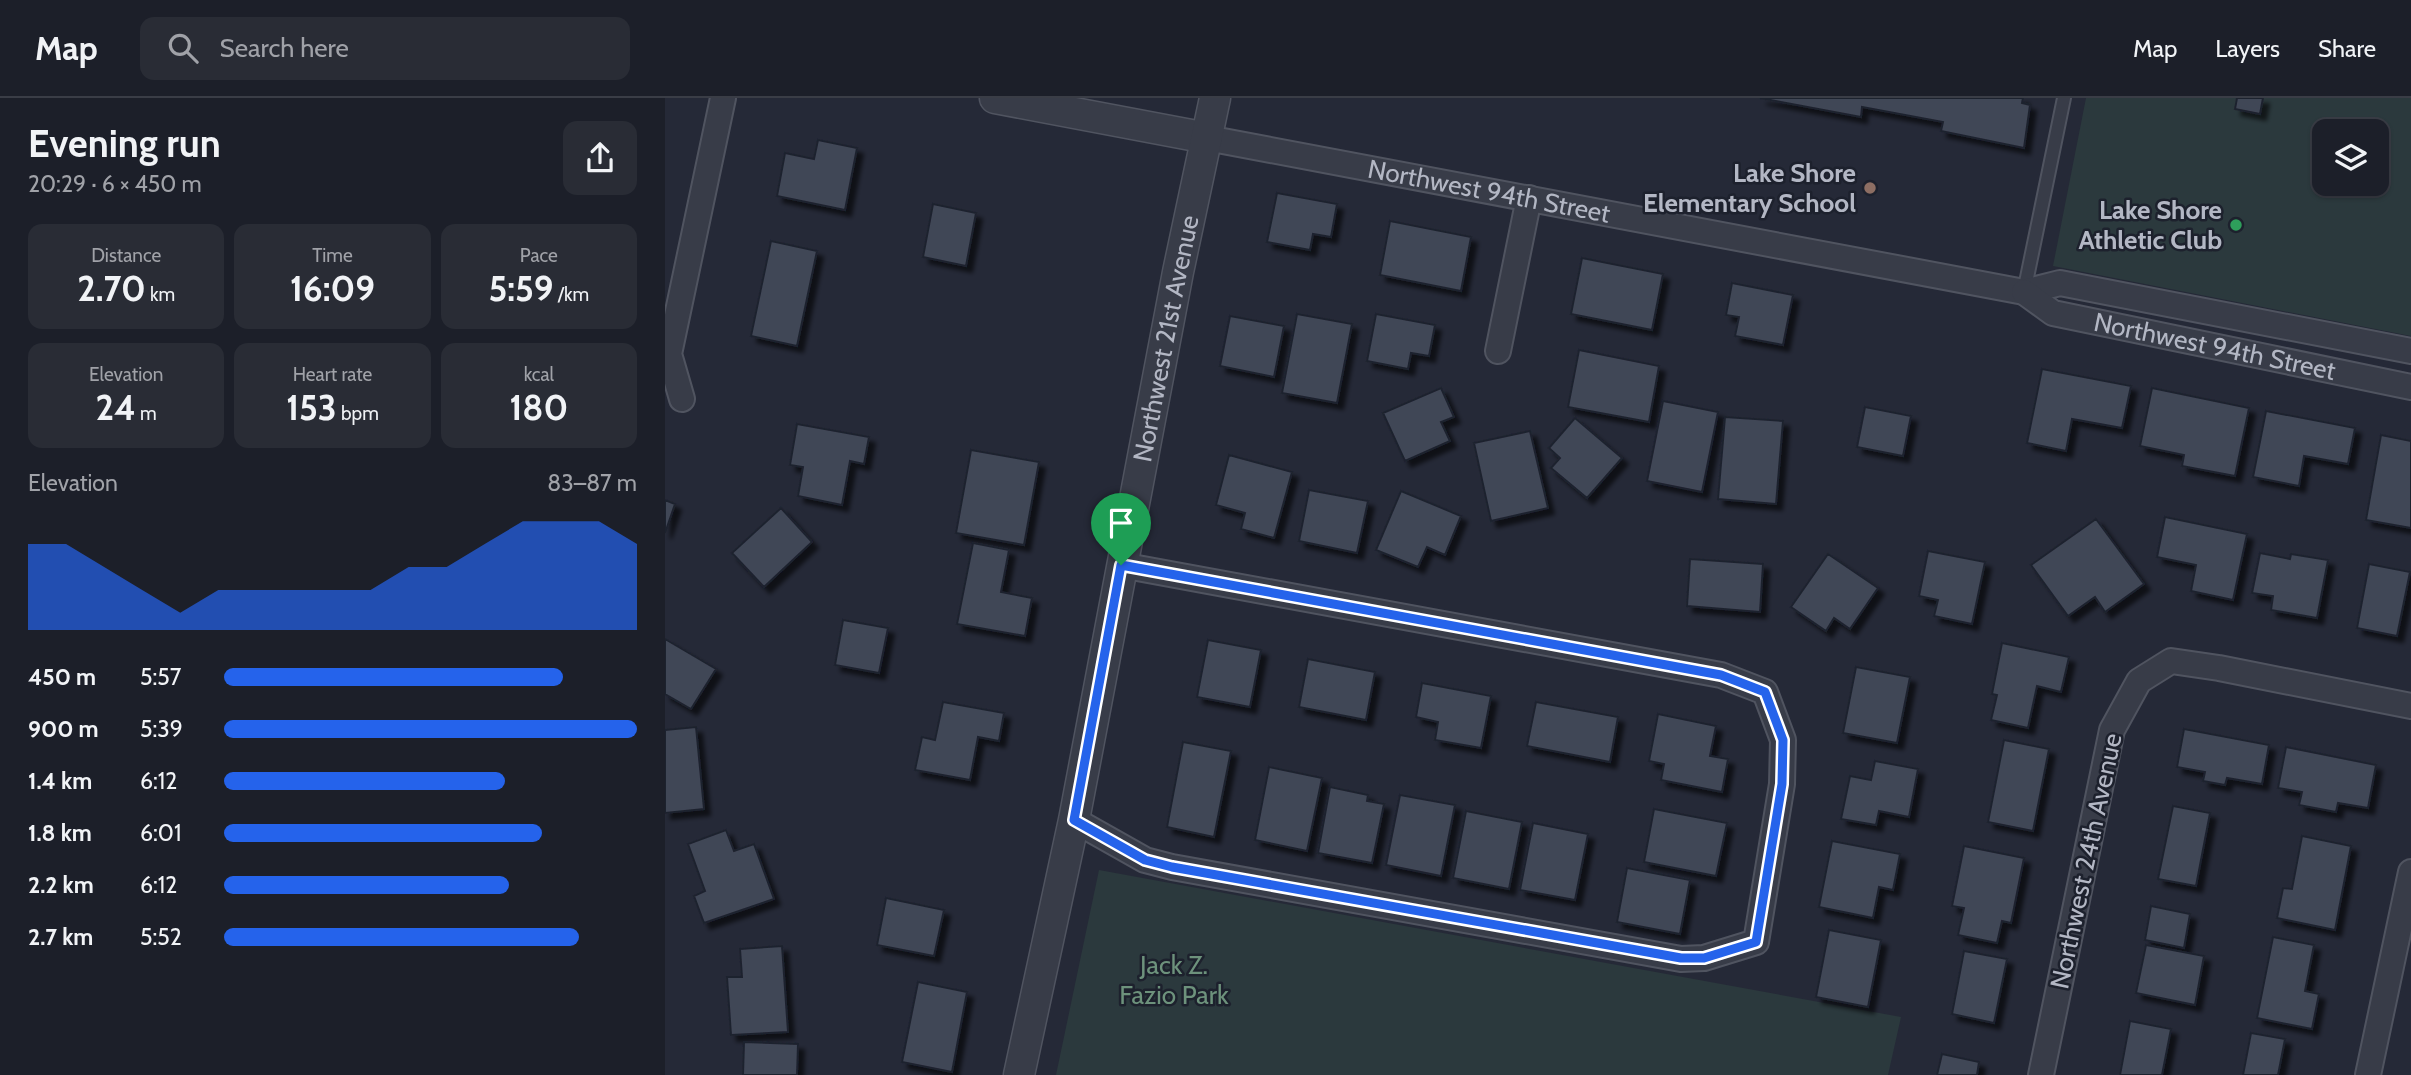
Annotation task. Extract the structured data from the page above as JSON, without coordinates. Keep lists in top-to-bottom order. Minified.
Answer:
{"streets":{"street":["Northwest 94th Street","Northwest 21st Avenue","Northwest 24th Avenue"]},"crossings":[["Northwest 94th Street","Northwest 21st Avenue"]],"parks":["Jack Z. Fazio Park"],"places":["Lake Shore Elementary School","Lake Shore Athletic Club"],"page":{"header":"Map","search":"Search here","nav":["Map","Layers","Share"],"heading":["Evening run","20:29 · 6 × 450 m"],"stats":[["Distance","2.70 km"],["Time","16:09"],["Pace","5:59 /km"],["Elevation","24 m"],["Heart rate","153 bpm"],["kcal","180"]],"chart":["Elevation","83–87 m"],"list":[{"name":"450 m","note":"5:57"},{"name":"900 m","note":"5:39"},{"name":"1.4 km","note":"6:12"},{"name":"1.8 km","note":"6:01"},{"name":"2.2 km","note":"6:12"},{"name":"2.7 km","note":"5:52"}]}}
